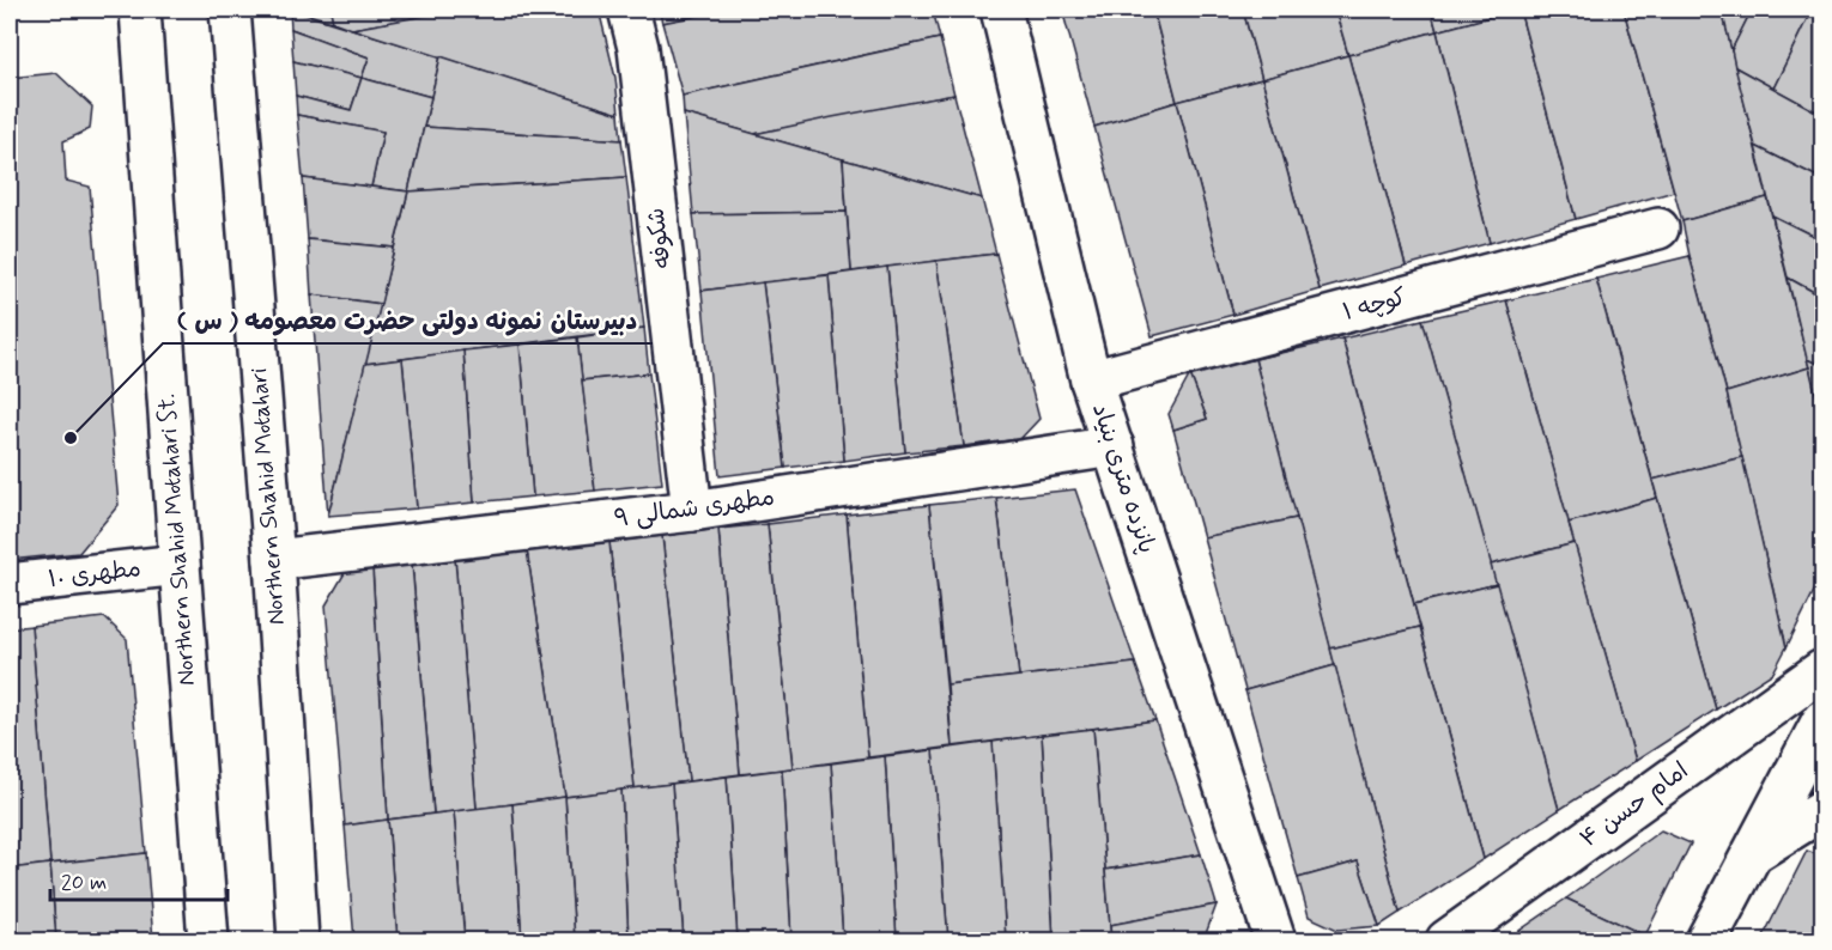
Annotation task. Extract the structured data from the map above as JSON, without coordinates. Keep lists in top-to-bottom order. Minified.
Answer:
{"streets":{"street":["شکوفه","کوچه ۱","پانزده متری بنیاد","Northern Shahid Motahari","مطهری شمالی ۹","Northern Shahid Motahari St.","مطهری ۱۰","امام حسن ۴"]},"crossings":[["شکوفه","مطهری شمالی ۹"],["کوچه ۱","پانزده متری بنیاد"],["پانزده متری بنیاد","مطهری شمالی ۹"],["Northern Shahid Motahari","مطهری شمالی ۹"],["Northern Shahid Motahari St.","مطهری ۱۰"]],"places":["دبیرستان نمونه دولتی حضرت معصومه ( س )"],"scale_bar":"20 m"}
